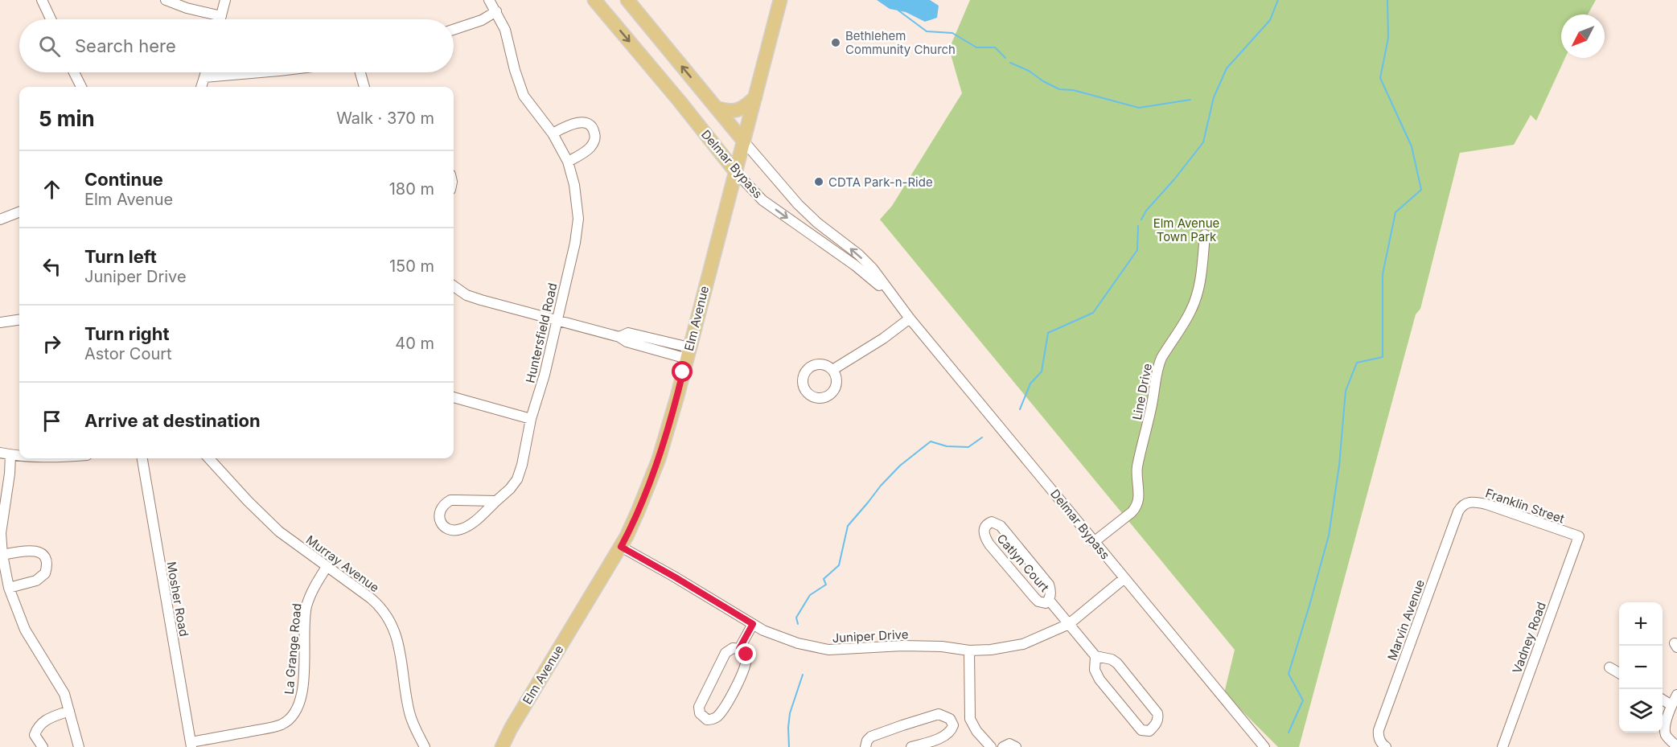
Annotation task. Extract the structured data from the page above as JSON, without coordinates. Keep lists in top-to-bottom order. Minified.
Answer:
{"streets":{"main road":["Delmar Bypass","Elm Avenue"],"street":["Huntersfield Road","Line Drive","Franklin Street","Catlyn Court","Murray Avenue","Mosher Road","Marvin Avenue","Juniper Drive","Vadney Road","La Grange Road"]},"crossings":[["Delmar Bypass","Elm Avenue"],["Delmar Bypass","Line Drive"],["Delmar Bypass","Juniper Drive"],["Elm Avenue","Juniper Drive"],["Franklin Street","Marvin Avenue"],["Franklin Street","Vadney Road"],["Catlyn Court","Juniper Drive"],["Murray Avenue","La Grange Road"],["Mosher Road","La Grange Road"]],"parks":["Elm Avenue Town Park"],"places":["Bethlehem Community Church","CDTA Park-n-Ride"],"north":"bottom left","page":{"search":"Search here","heading":["5 min","Walk · 370 m"],"list":[["Continue","Elm Avenue","180 m"],["Turn left","Juniper Drive","150 m"],["Turn right","Astor Court","40 m"],"Arrive at destination"],"map_buttons":["+","−"]}}
